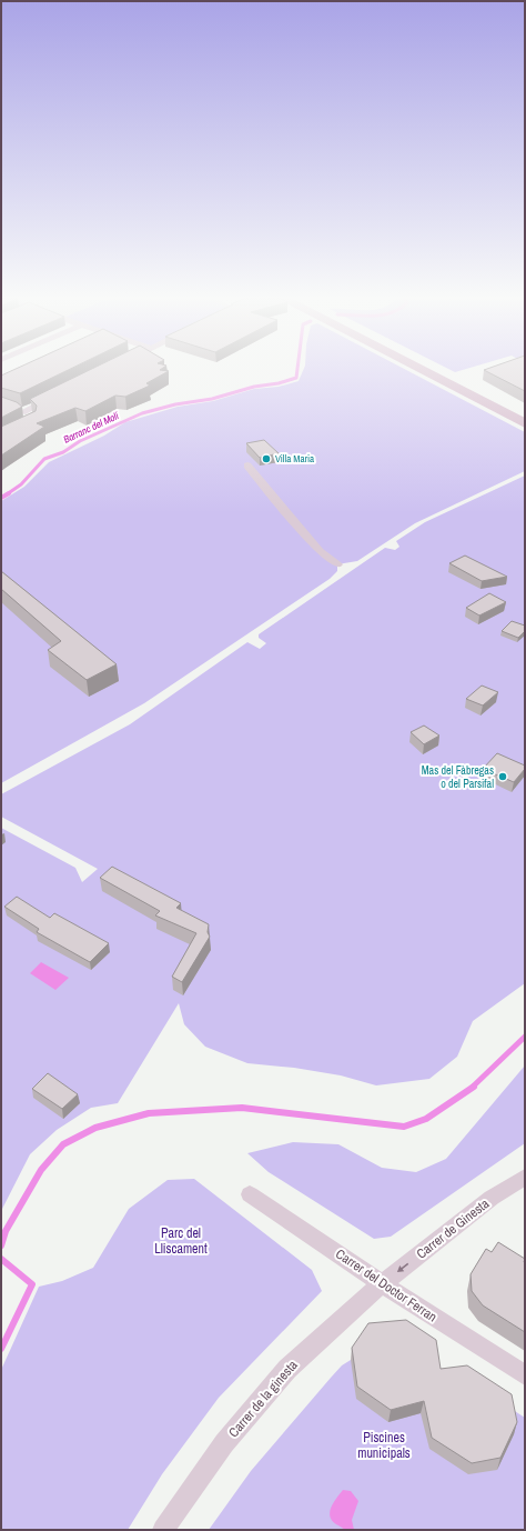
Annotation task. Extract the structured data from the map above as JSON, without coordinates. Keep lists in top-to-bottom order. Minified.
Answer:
{"streets":{"street":["Carrer de Ginesta","Carrer del Doctor Ferran","Carrer de la ginesta"]},"crossings":[["Carrer de Ginesta","Carrer del Doctor Ferran"],["Carrer de Ginesta","Carrer de la ginesta"],["Carrer del Doctor Ferran","Carrer de la ginesta"]],"one_way":["Carrer de Ginesta"],"water":["Barranc del Molí"],"parks":["Parc del Lliscament","Piscines municipals"],"places":["Villa Maria","Mas del Fàbregas o del Parsifal"]}
